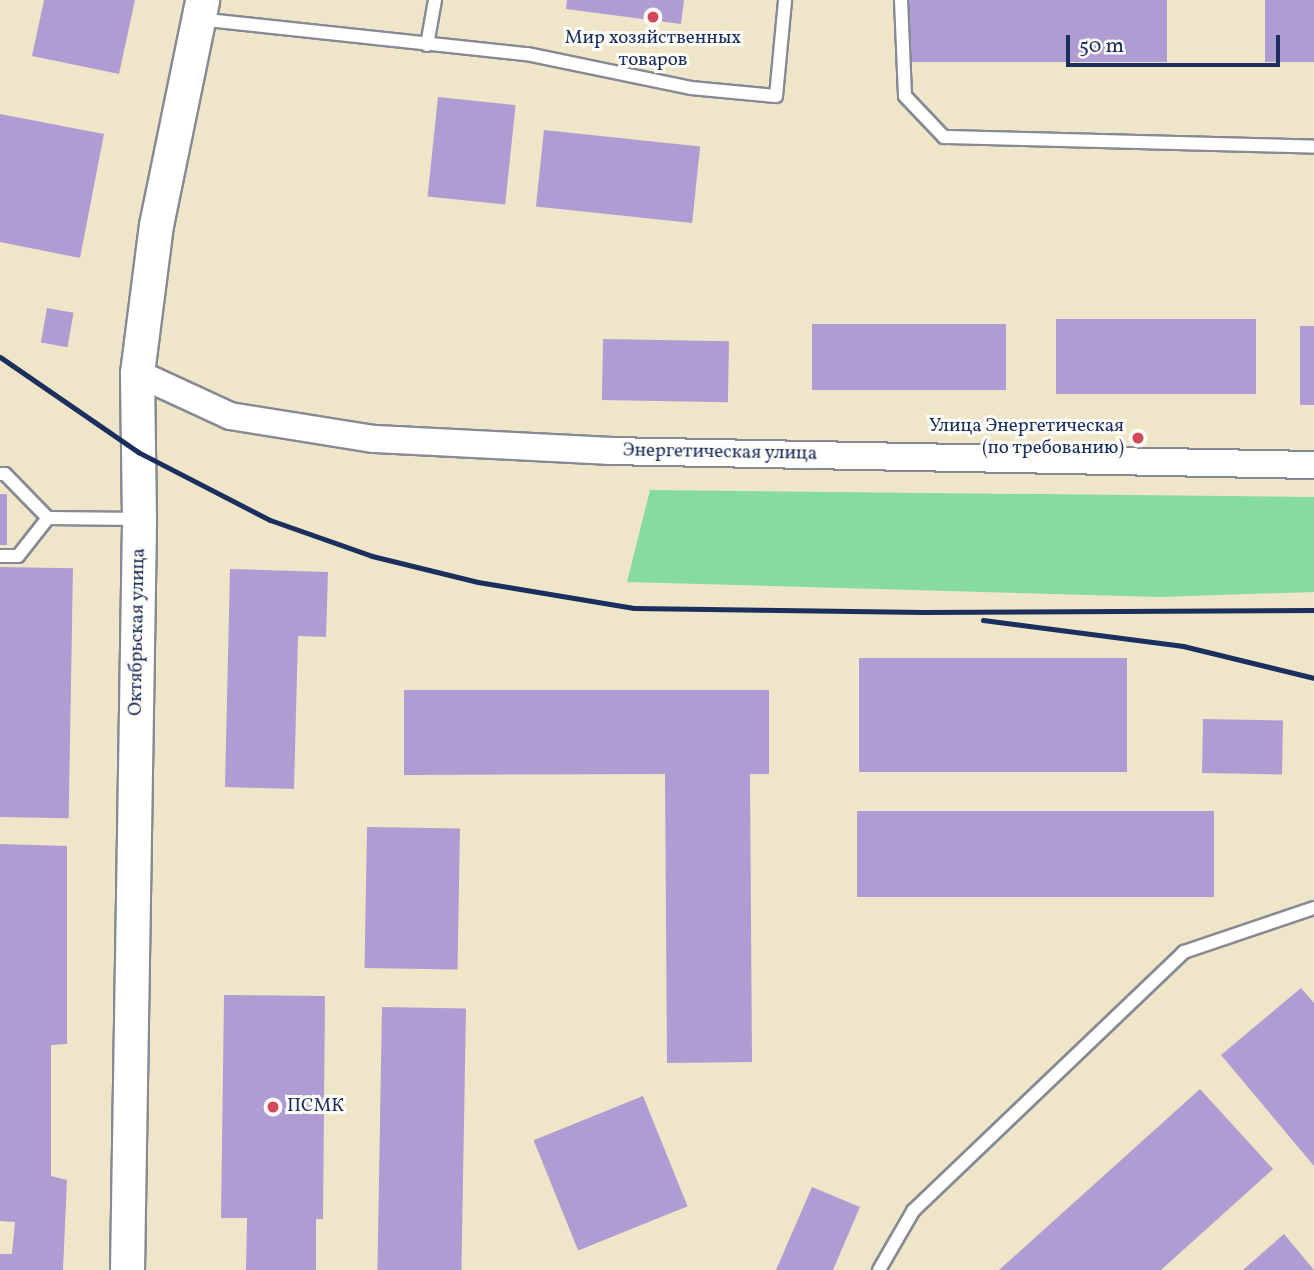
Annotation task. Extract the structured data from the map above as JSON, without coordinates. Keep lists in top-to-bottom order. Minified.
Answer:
{"streets":{"street":["Энергетическая улица","Октябрьская улица"]},"crossings":[["Энергетическая улица","Октябрьская улица"]],"places":["Мир хозяйственных товаров","Улица Энергетическая (по требованию)","ПСМК"],"scale_bar":"50 m"}
